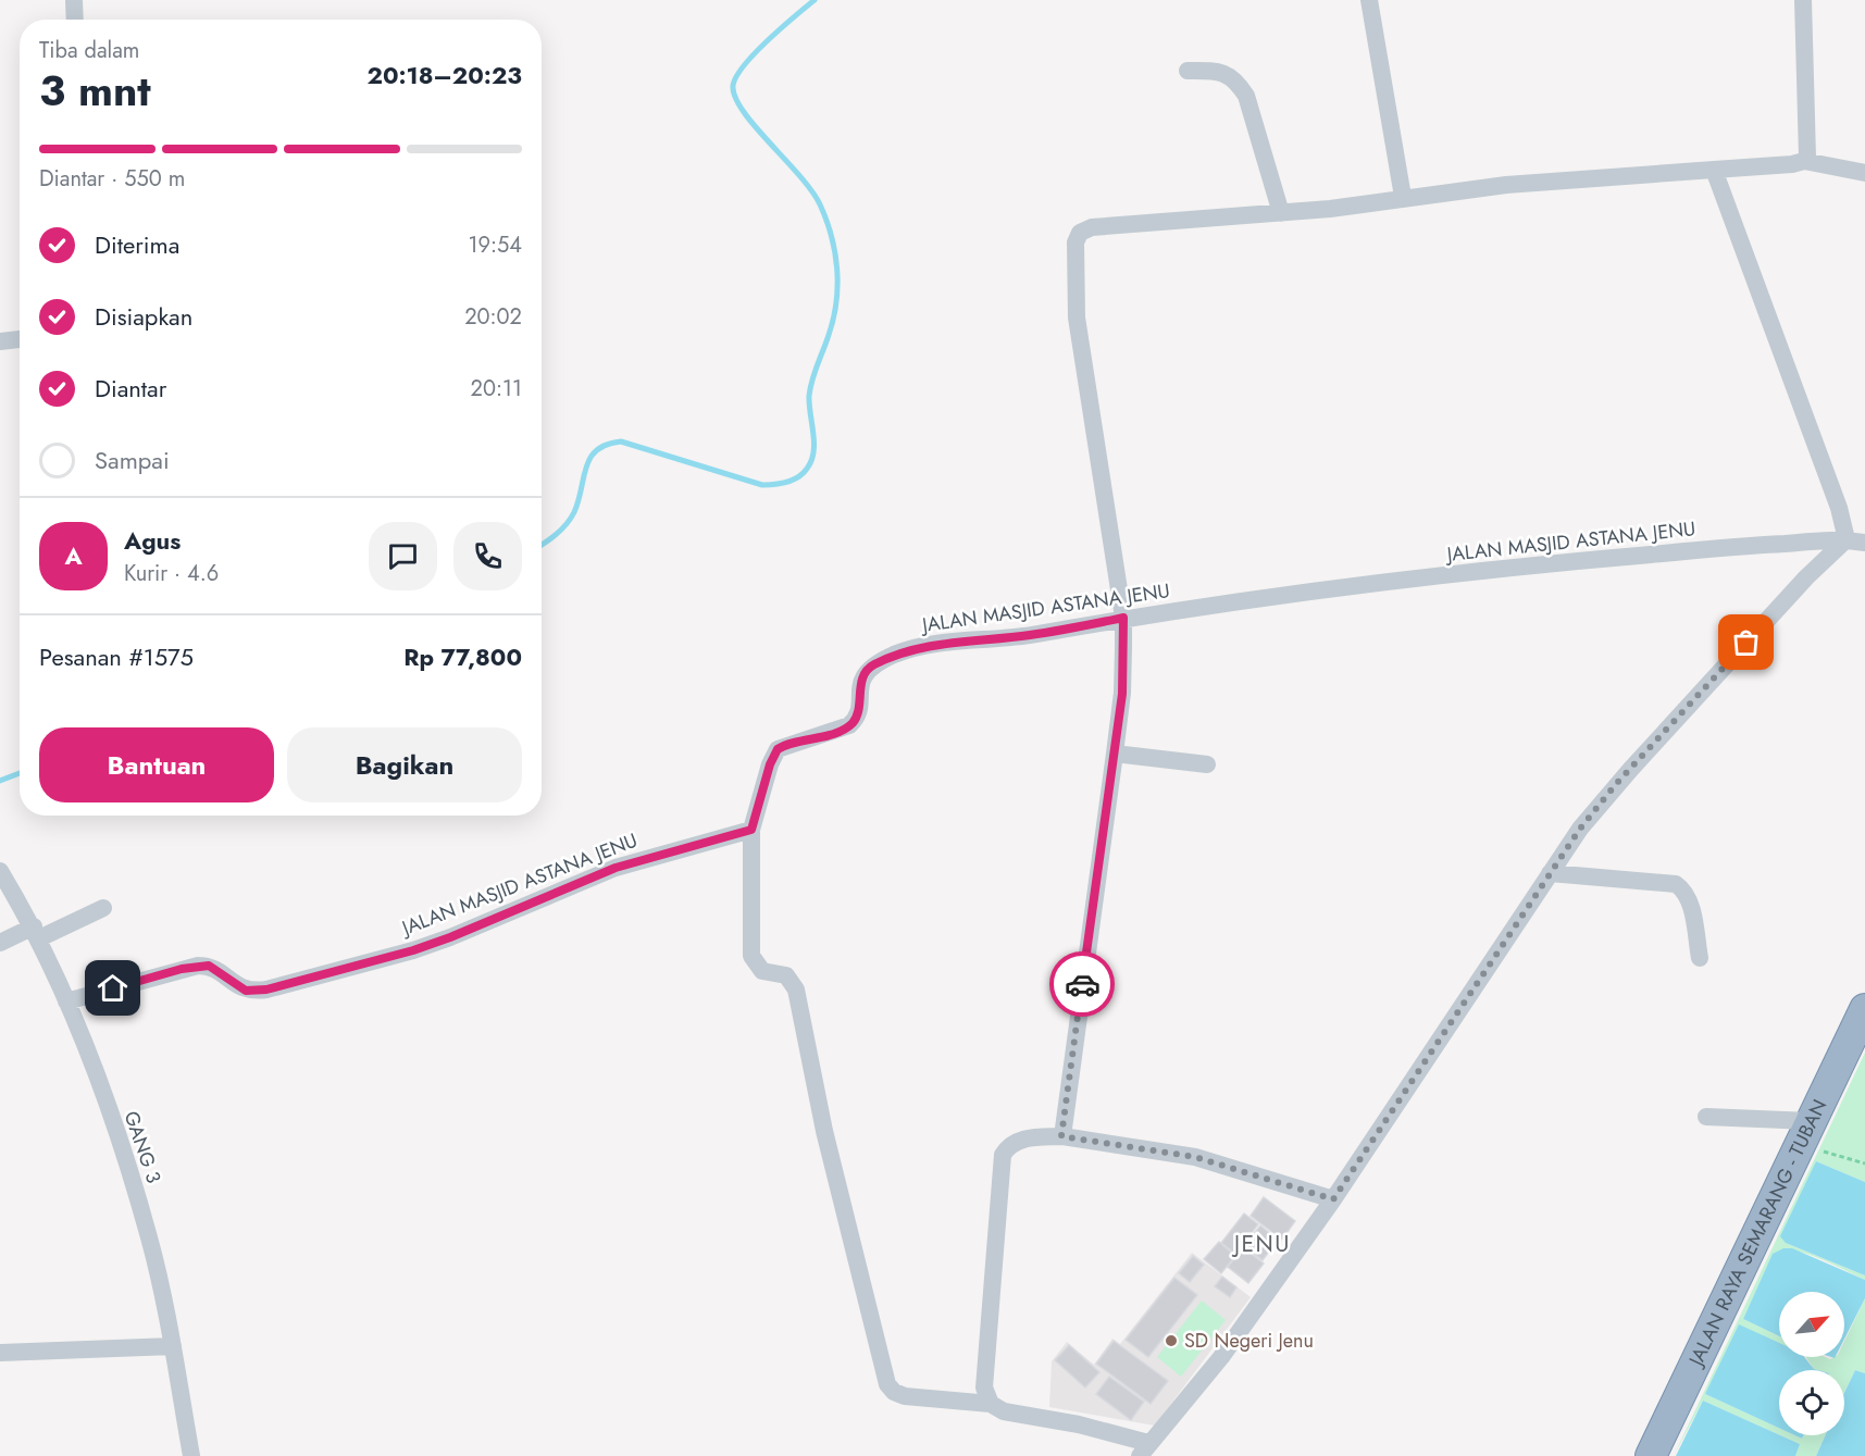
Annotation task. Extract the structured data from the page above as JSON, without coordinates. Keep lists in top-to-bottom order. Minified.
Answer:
{"streets":{"highway":["JALAN RAYA SEMARANG - TUBAN"],"street":["JALAN MASJID ASTANA JENU","GANG 3"]},"crossings":[["JALAN MASJID ASTANA JENU","GANG 3"]],"districts":["JENU"],"places":["SD Negeri Jenu"],"north":"top right","page":{"heading":["3 mnt","Tiba dalam","20:18–20:23"],"panel":["Agus","Kurir · 4.6","Pesanan #1575","Rp 77,800"],"bar":"Diantar · 550 m","list":[["Diterima","19:54"],["Disiapkan","20:02"],["Diantar","20:11"],"Sampai"],"round":"A","buttons":["Bantuan","Bagikan"]}}
